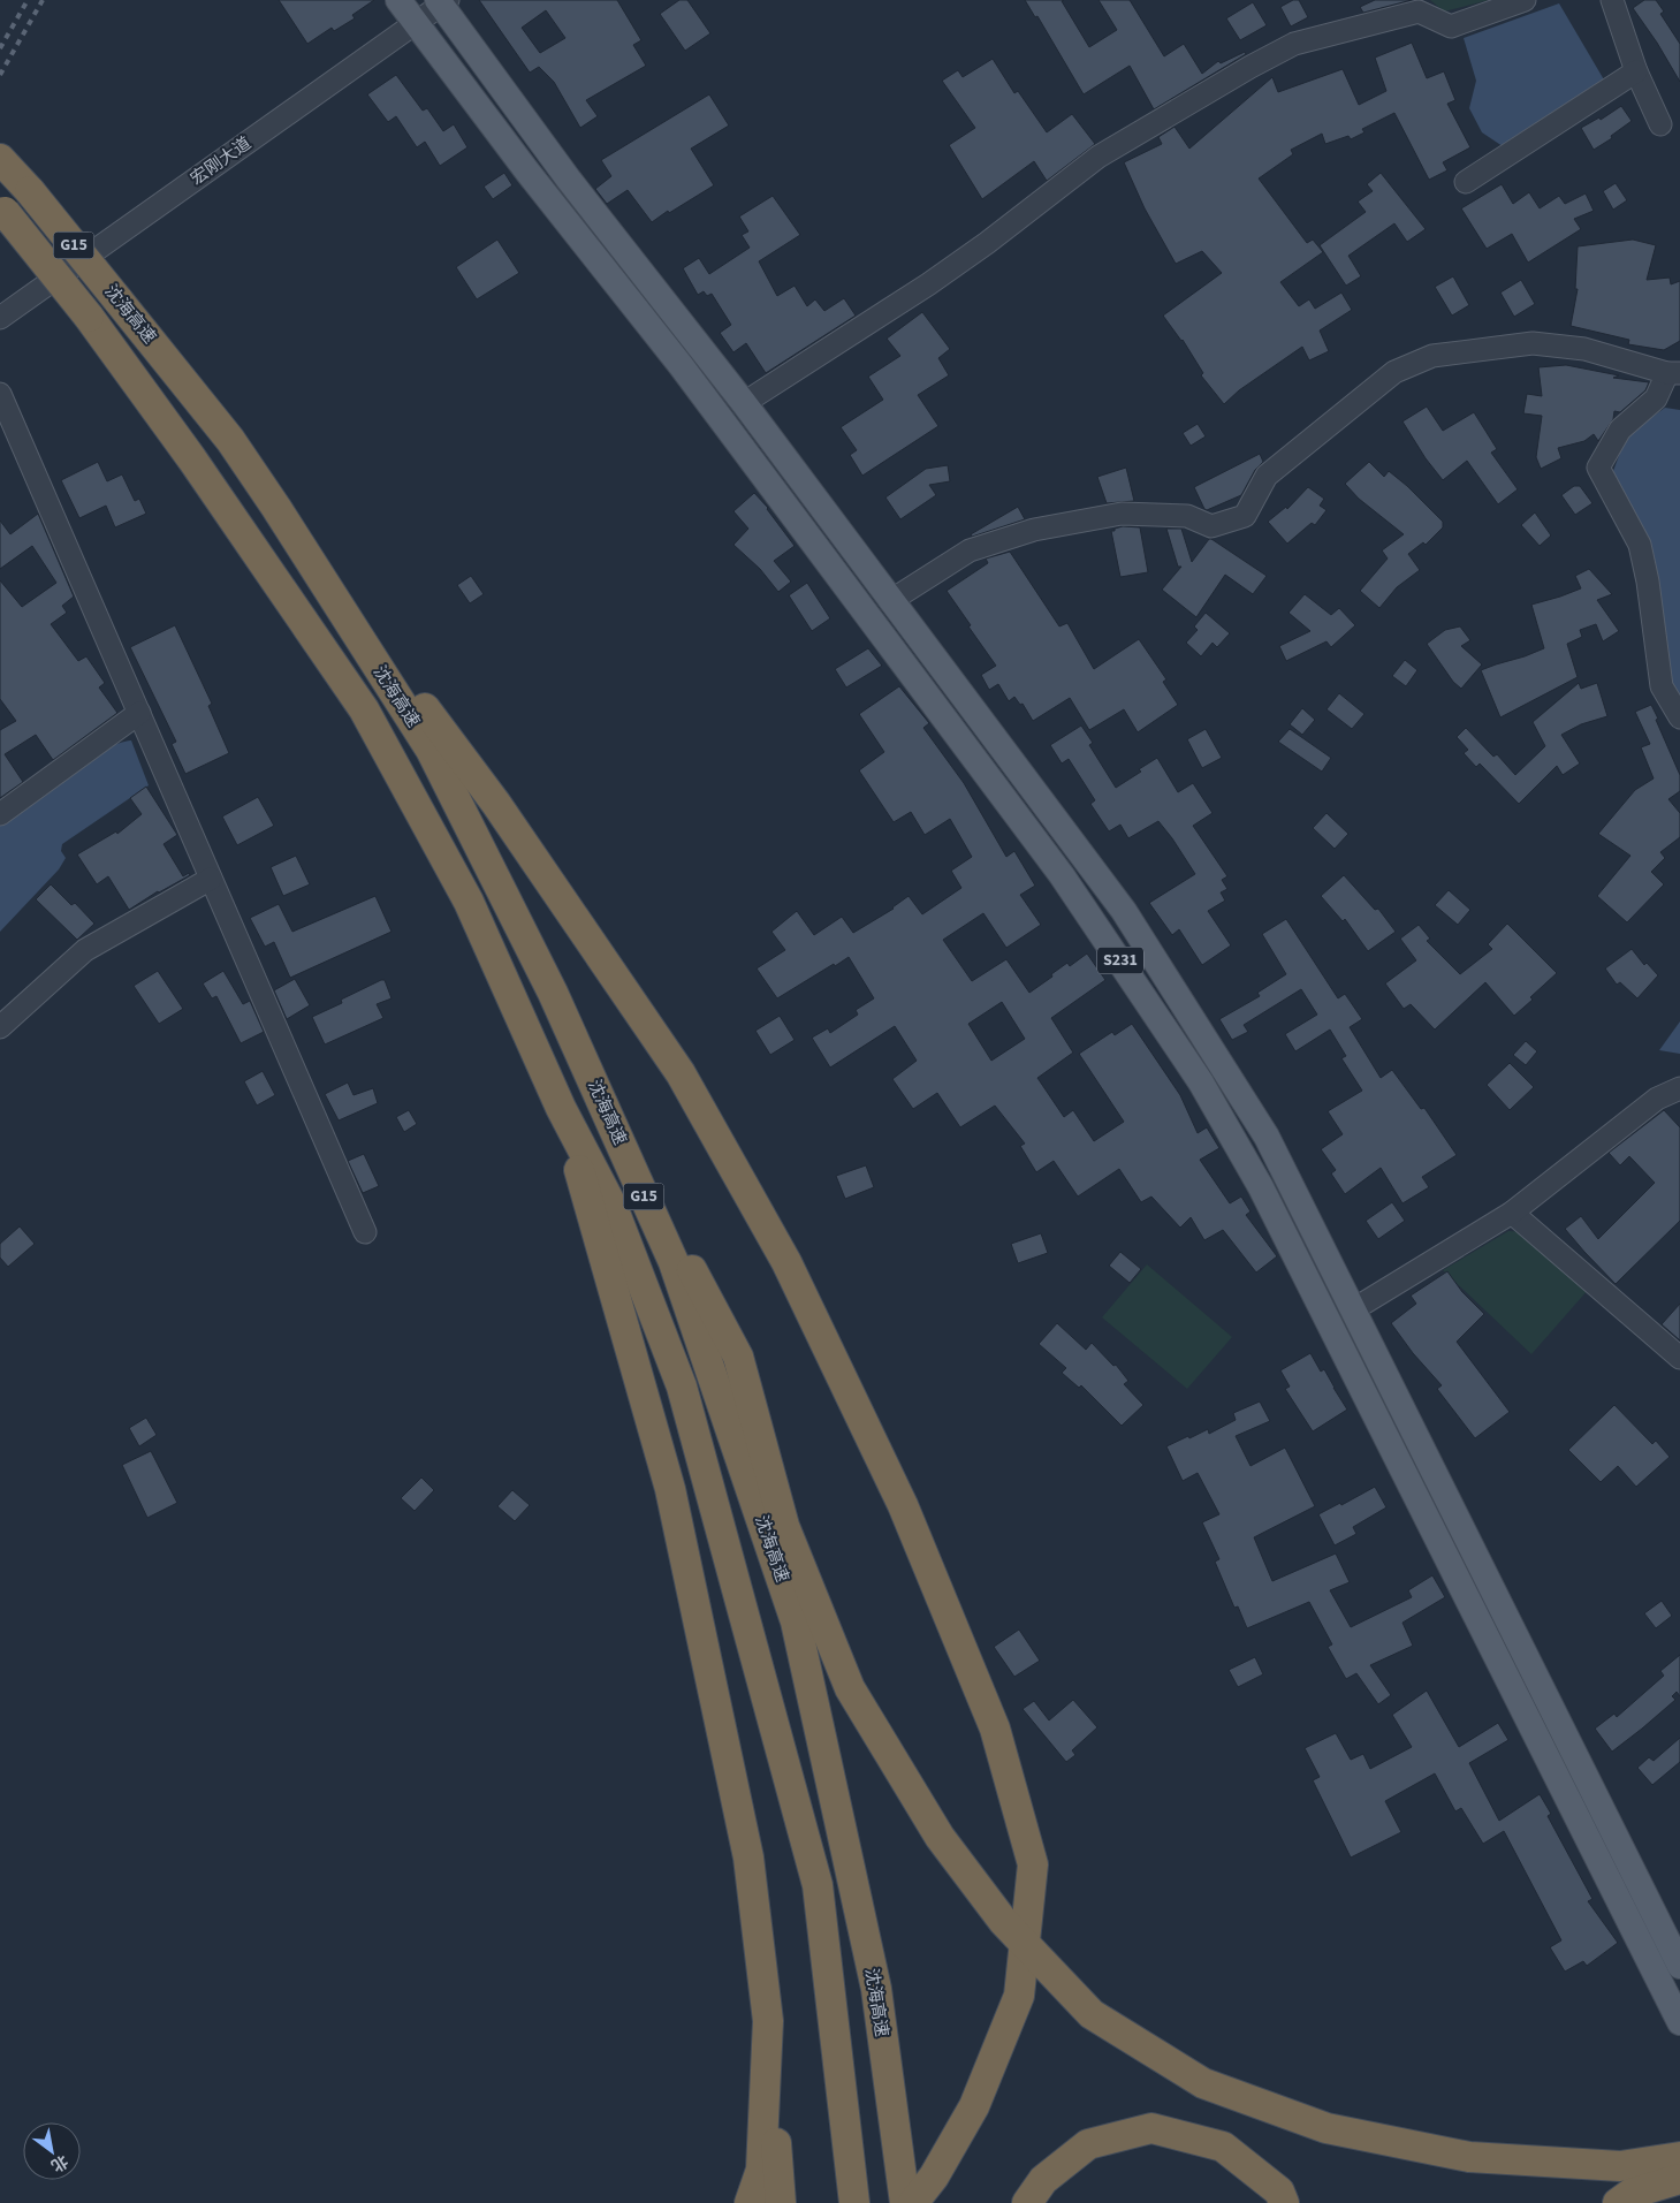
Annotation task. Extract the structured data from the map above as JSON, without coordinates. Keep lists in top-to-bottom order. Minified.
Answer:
{"streets":{"highway":["G15","沈海高速"],"main road":["S231"],"street":["宏刚大道"]},"crossings":[["宏刚大道","S231"]],"north":"bottom right"}
